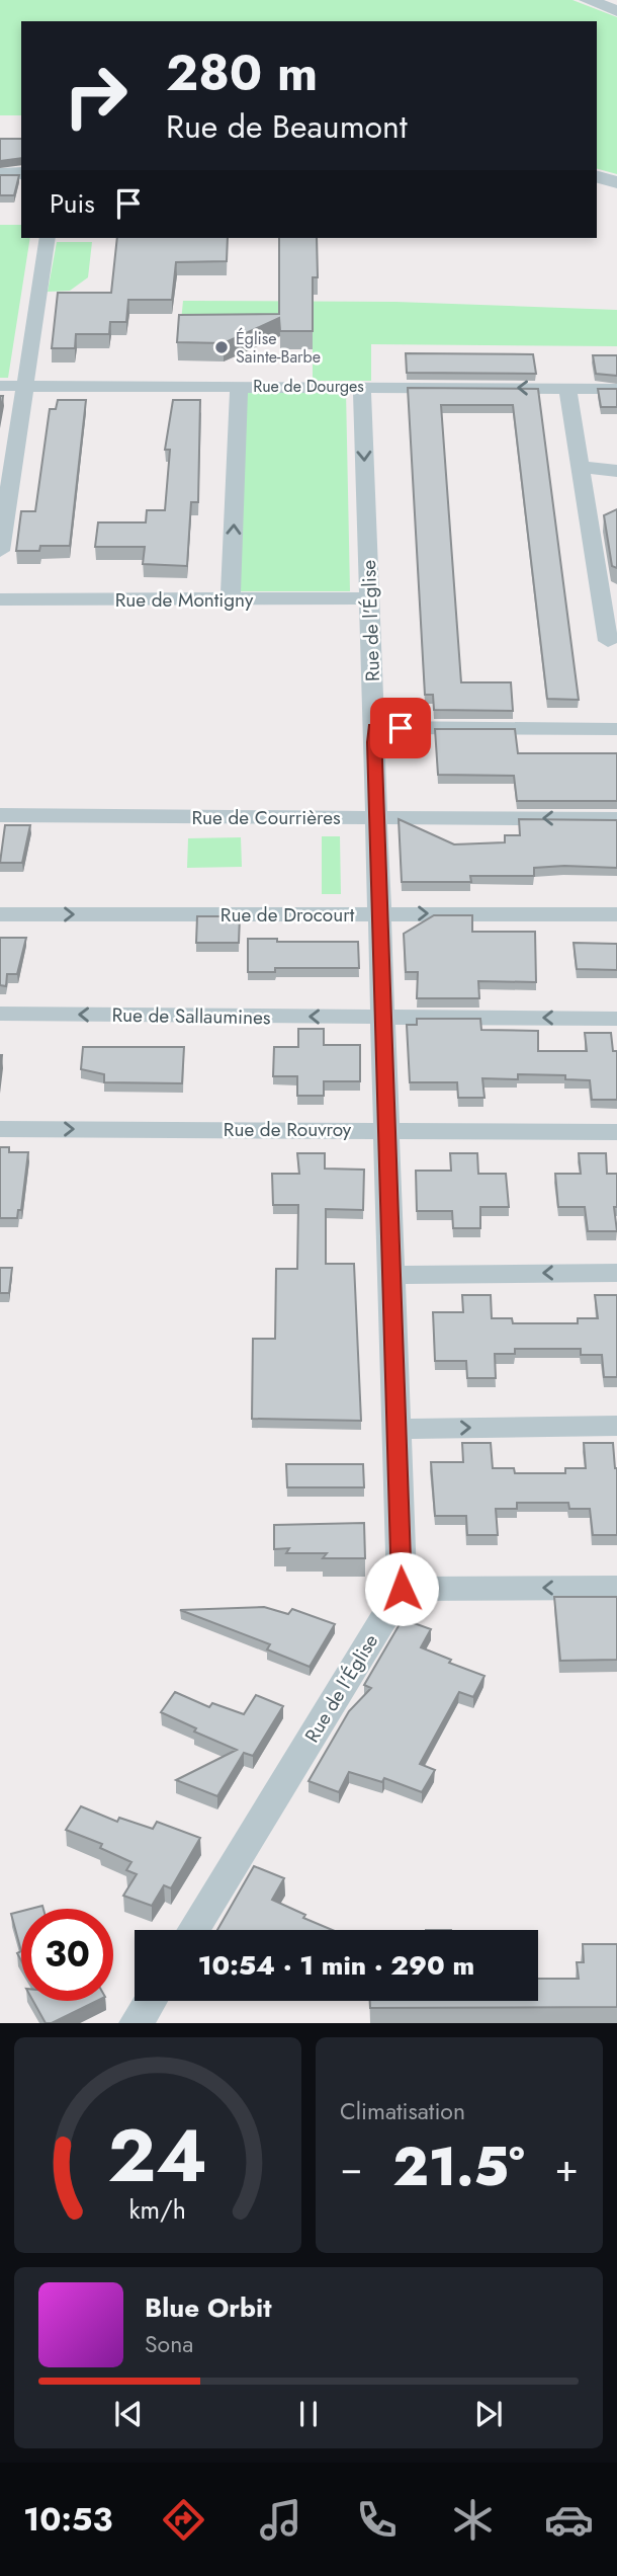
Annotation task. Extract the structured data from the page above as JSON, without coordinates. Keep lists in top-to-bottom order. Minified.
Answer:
{"streets":{"street":["Rue de Dourges","Rue de Montigny","Rue de l'Église","Rue de Courrières","Rue de Drocourt","Rue de Sallaumines","Rue de Rouvroy"]},"crossings":[["Rue de Dourges","Rue de l'Église"],["Rue de Montigny","Rue de l'Église"],["Rue de l'Église","Rue de Courrières"],["Rue de l'Église","Rue de Drocourt"],["Rue de l'Église","Rue de Sallaumines"],["Rue de l'Église","Rue de Rouvroy"]],"one_way":["Rue de Sallaumines","Rue de Rouvroy"],"places":["Église Sainte-Barbe"],"page":{"turn":["280 m","Rue de Beaumont"],"then":"Puis","limit":"30","trip":"10:54 · 1 min · 290 m","tile":"Climatisation","heat":["−","21.5°","+"],"song":["Blue Orbit","Sona"],"tabs":"10:53","gauge":["24","km/h"]}}
